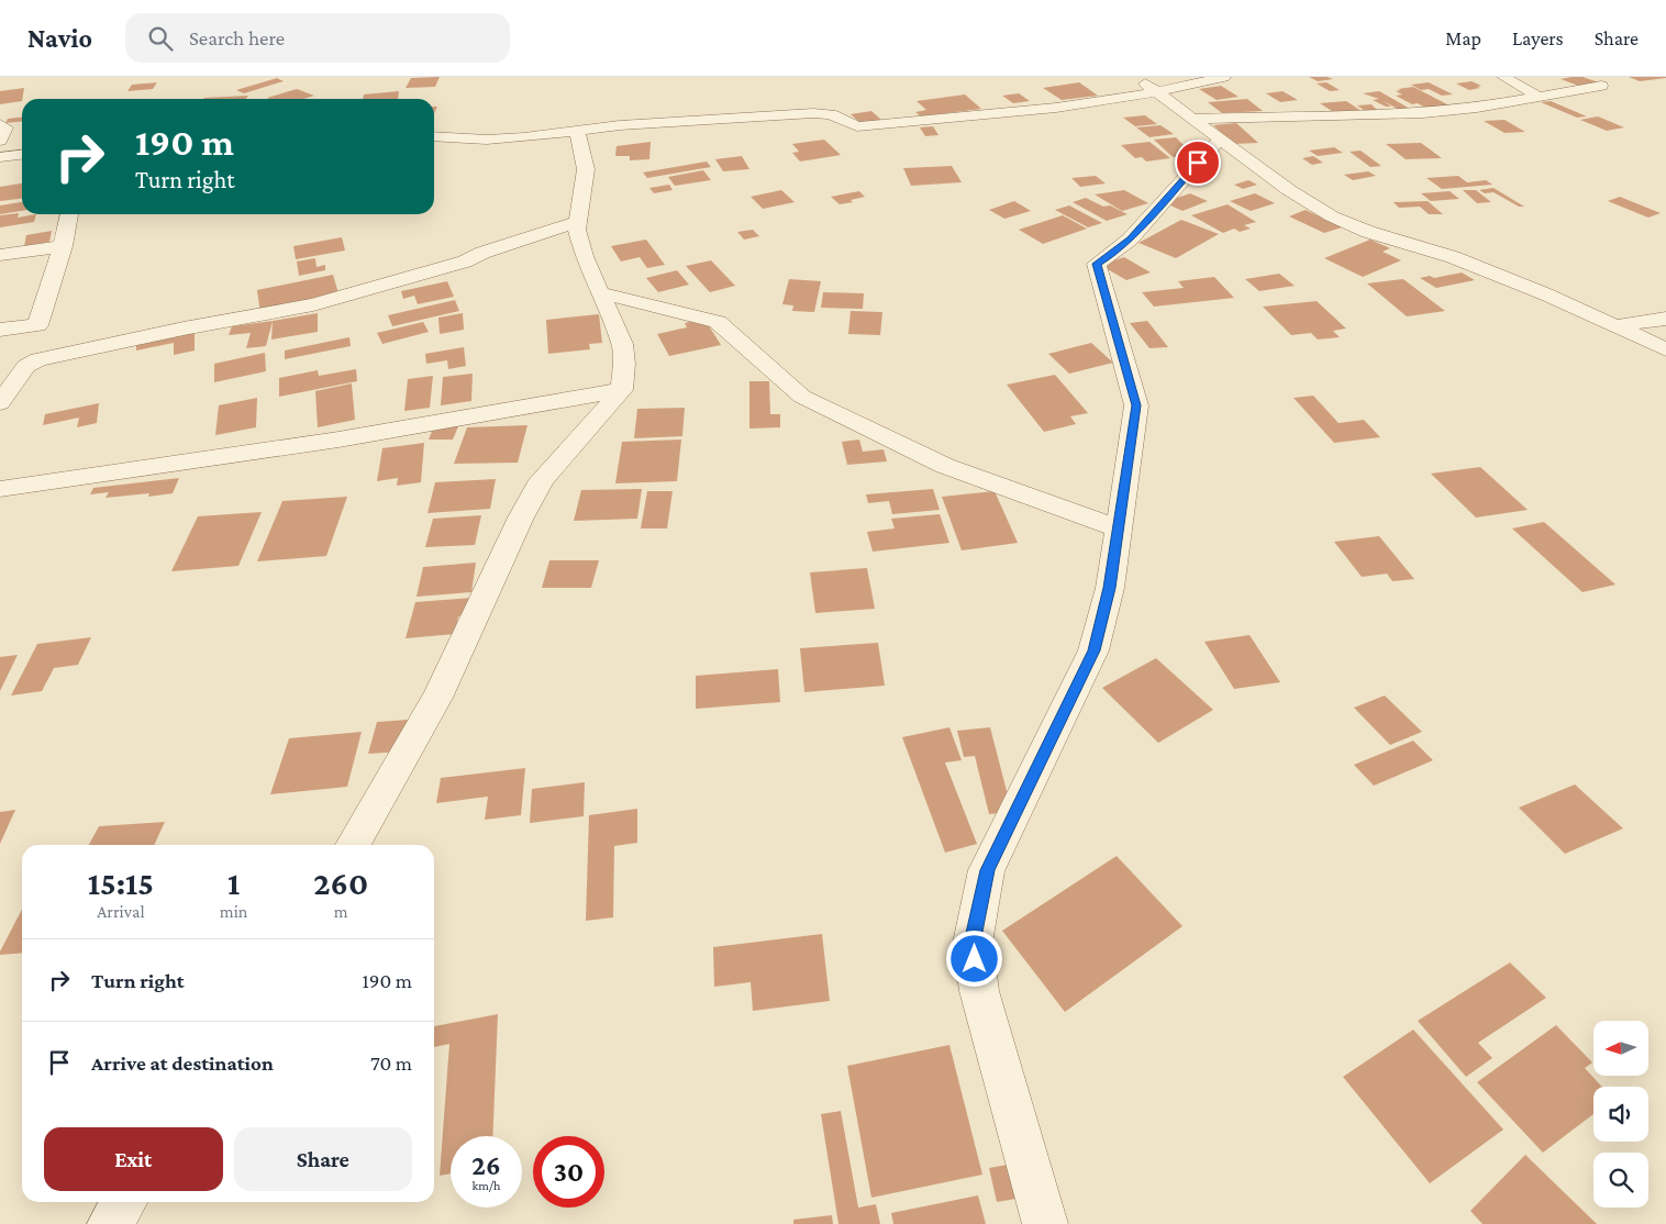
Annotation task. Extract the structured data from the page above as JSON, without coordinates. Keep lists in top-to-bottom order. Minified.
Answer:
{"north":"left","page":{"header":"Navio","search":"Search here","nav":["Map","Layers","Share"],"turn":["190 m","Turn right"],"eta":["15:15","Arrival","1","min","260","m"],"list":[{"name":"Turn right","value":"190 m"},{"name":"Arrive at destination","value":"70 m"}],"buttons":["Exit","Share"],"speed":"26 km/h","limit":"30"}}
